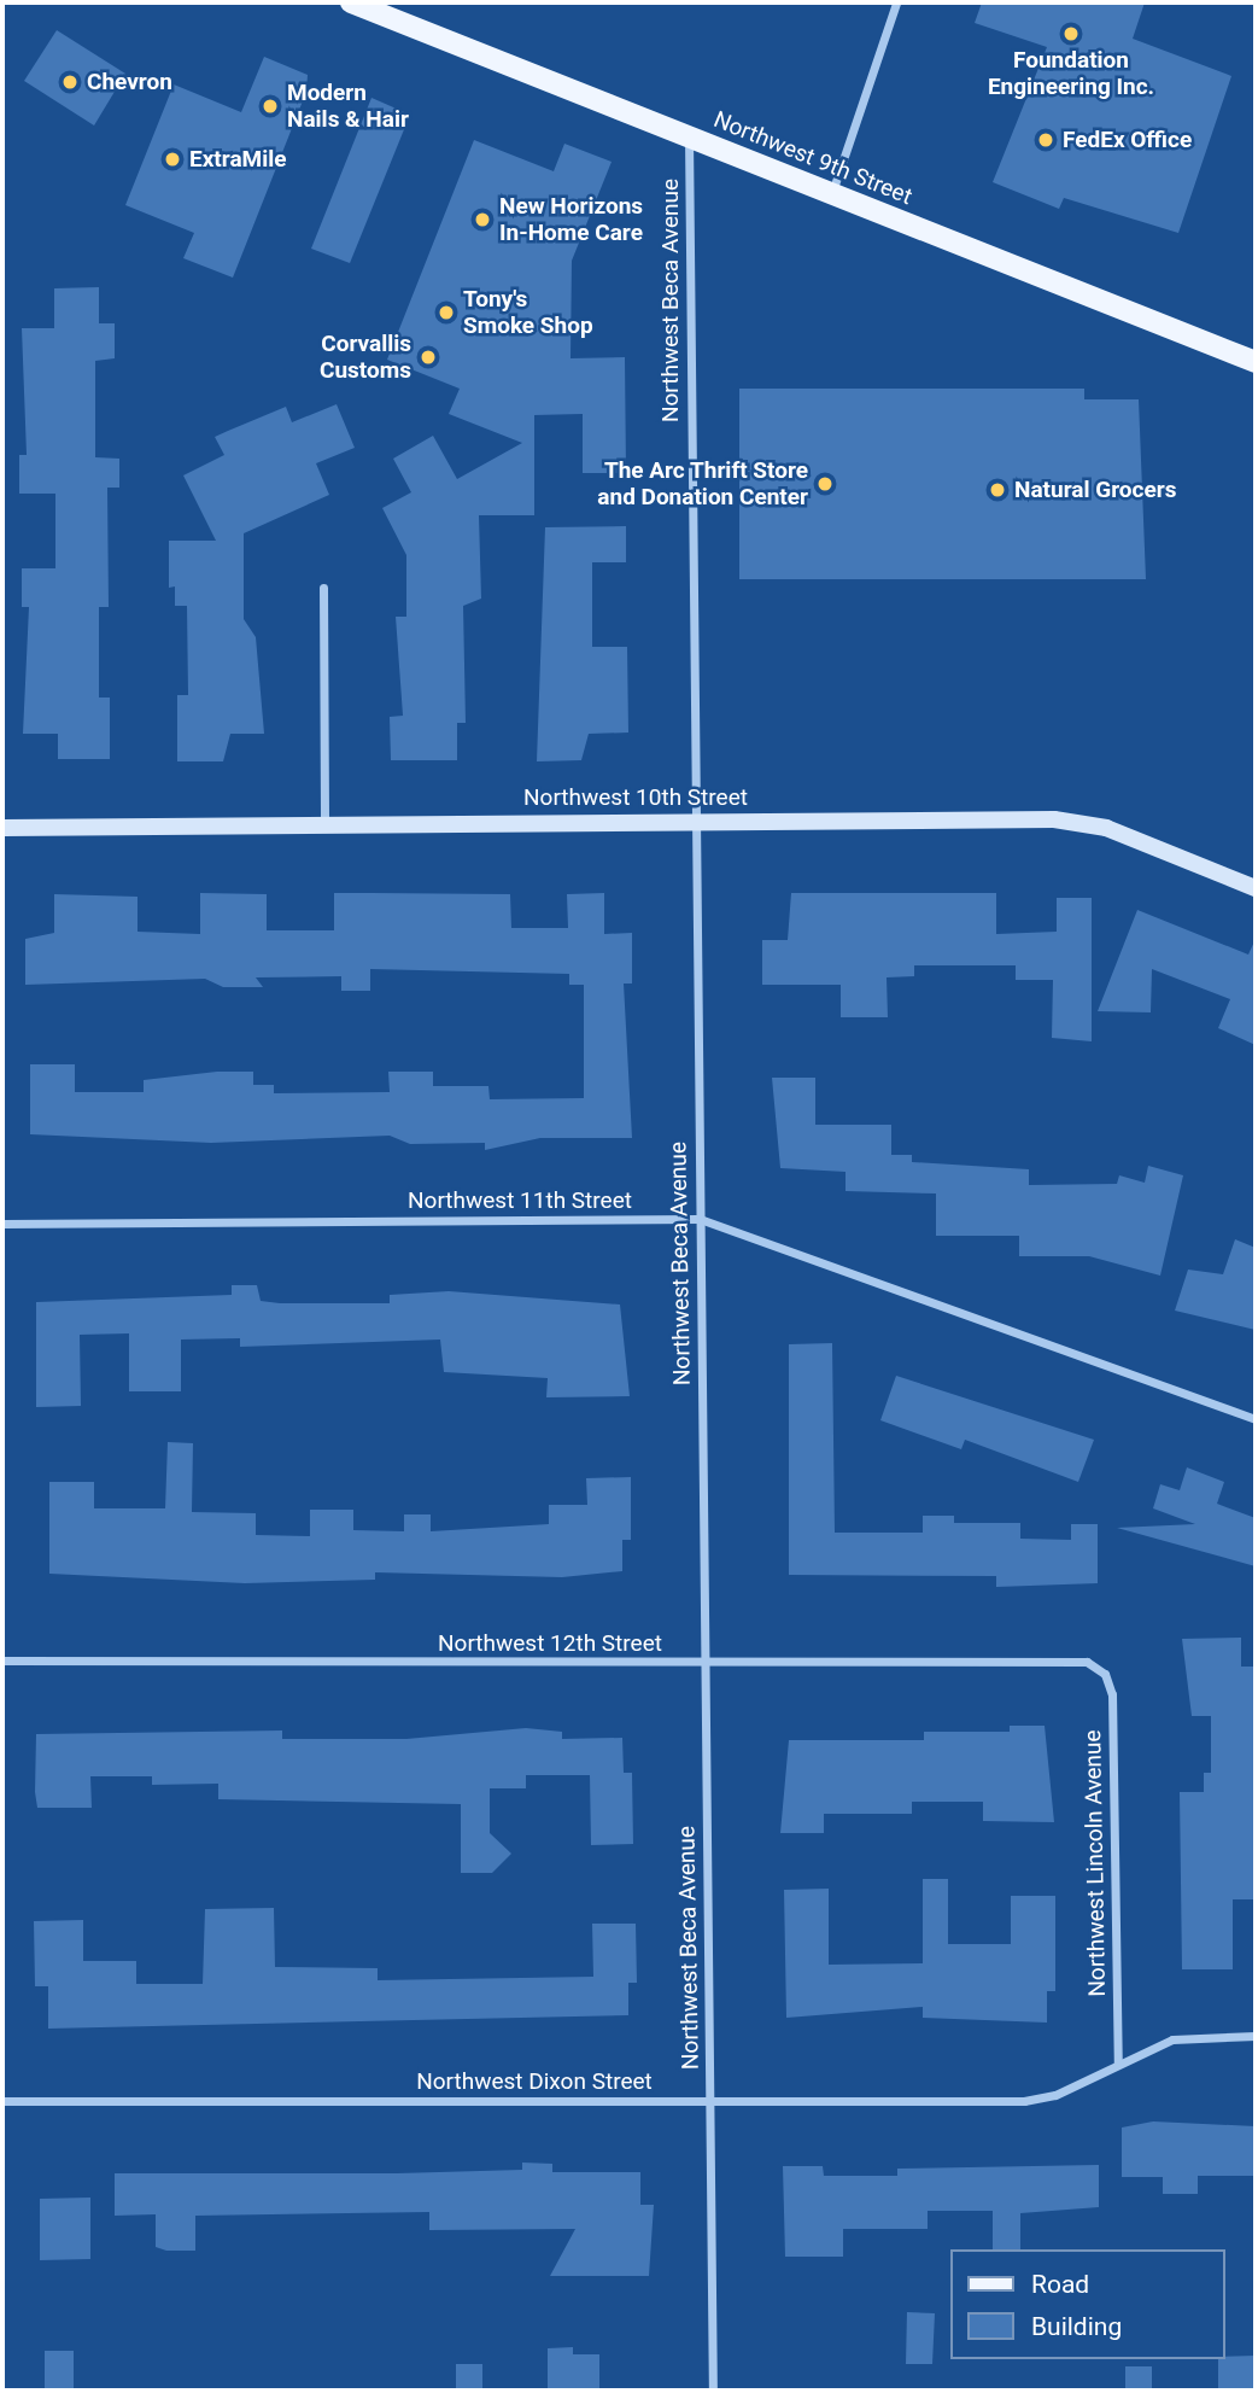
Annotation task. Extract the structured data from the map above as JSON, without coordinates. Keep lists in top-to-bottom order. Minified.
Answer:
{"streets":{"main road":["Northwest 9th Street"],"street":["Northwest Beca Avenue","Northwest 10th Street","Northwest 11th Street","Northwest 12th Street","Northwest Lincoln Avenue","Northwest Dixon Street"]},"crossings":[["Northwest 9th Street","Northwest Beca Avenue"],["Northwest Beca Avenue","Northwest 10th Street"],["Northwest Beca Avenue","Northwest 11th Street"],["Northwest Beca Avenue","Northwest 12th Street"],["Northwest Beca Avenue","Northwest Dixon Street"],["Northwest 12th Street","Northwest Lincoln Avenue"],["Northwest Lincoln Avenue","Northwest Dixon Street"]],"places":["Foundation Engineering Inc.","Chevron","Modern Nails & Hair","FedEx Office","ExtraMile","New Horizons In-Home Care","Tony's Smoke Shop","Corvallis Customs","The Arc Thrift Store and Donation Center","Natural Grocers"],"legend":["Road","Building"]}
